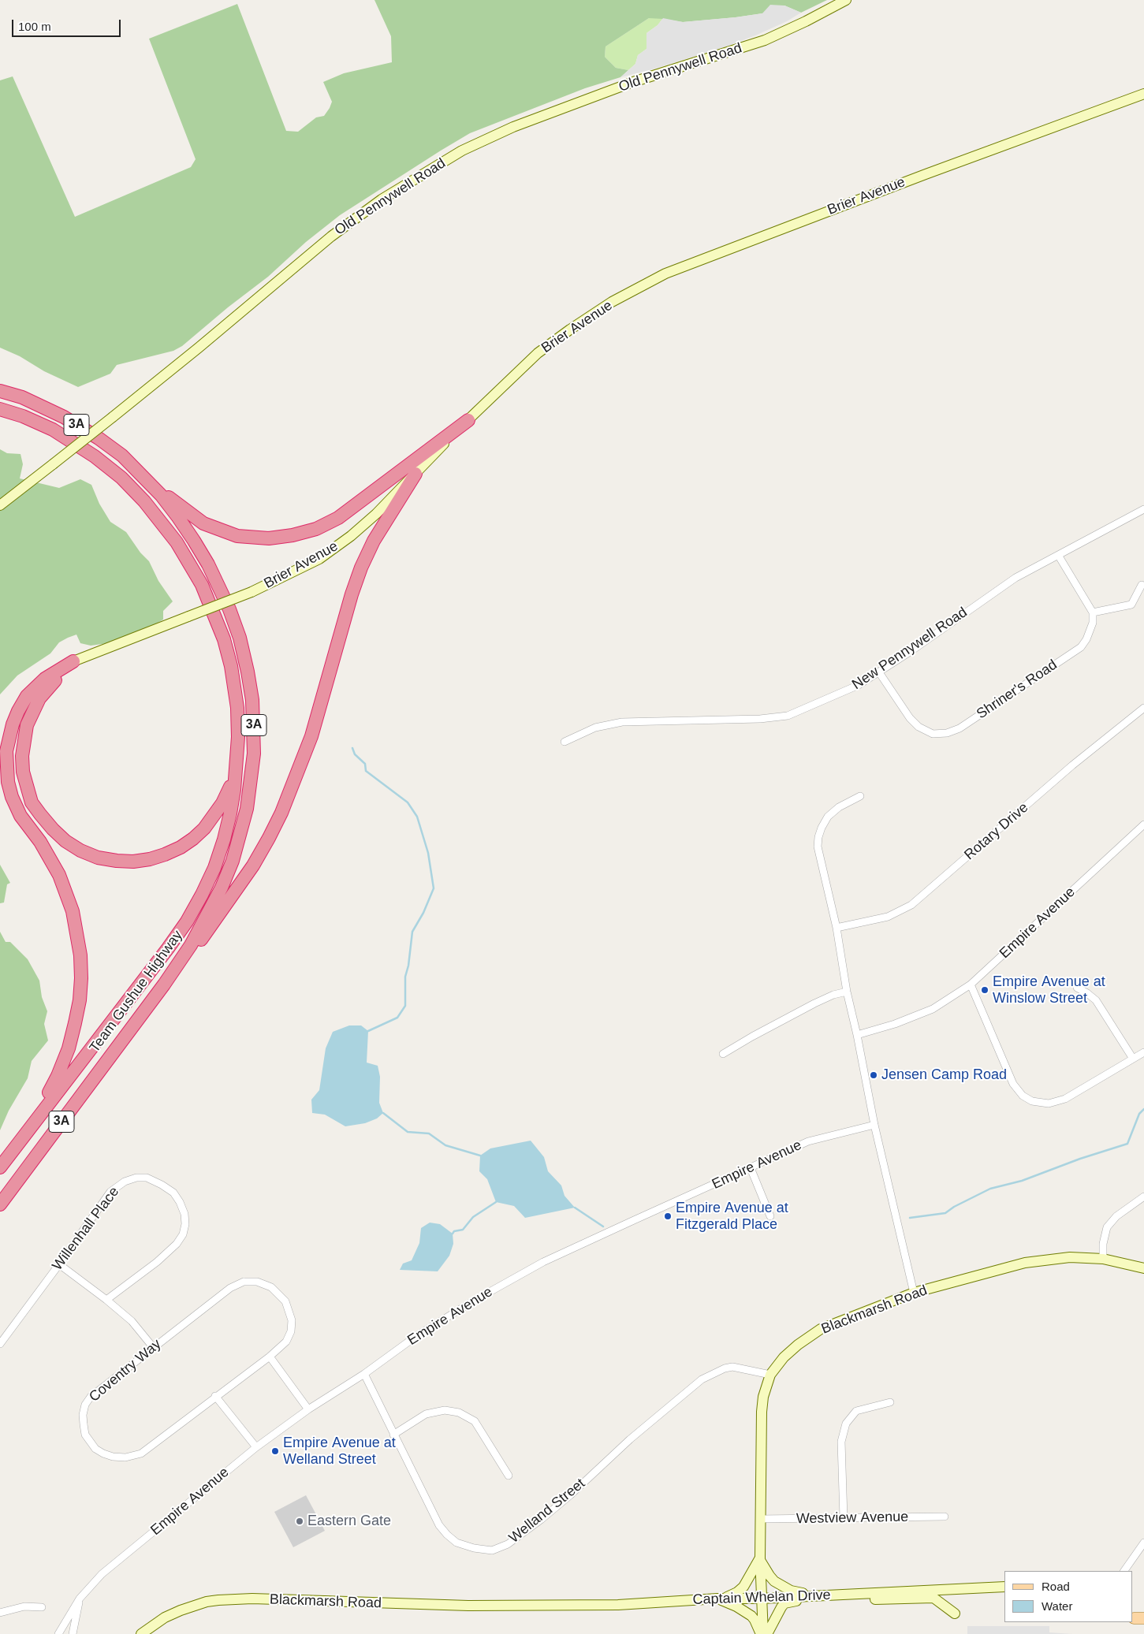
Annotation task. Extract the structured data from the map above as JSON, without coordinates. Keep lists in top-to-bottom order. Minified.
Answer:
{"streets":{"highway":["3A","Team Gushue Highway"],"main road":["Old Pennywell Road","Brier Avenue","Blackmarsh Road","Captain Whelan Drive"],"street":["New Pennywell Road","Shriner's Road","Rotary Drive","Empire Avenue","Willenhall Place","Coventry Way","Welland Street","Westview Avenue"]},"crossings":[["New Pennywell Road","Shriner's Road"],["Empire Avenue","Welland Street"],["Blackmarsh Road","Welland Street"],["Blackmarsh Road","Westview Avenue"],["Blackmarsh Road","Captain Whelan Drive"]],"places":["Empire Avenue at Winslow Street","Jensen Camp Road","Empire Avenue at Fitzgerald Place","Empire Avenue at Welland Street","Eastern Gate"],"legend":["Road","Water"],"scale_bar":"100 m"}
